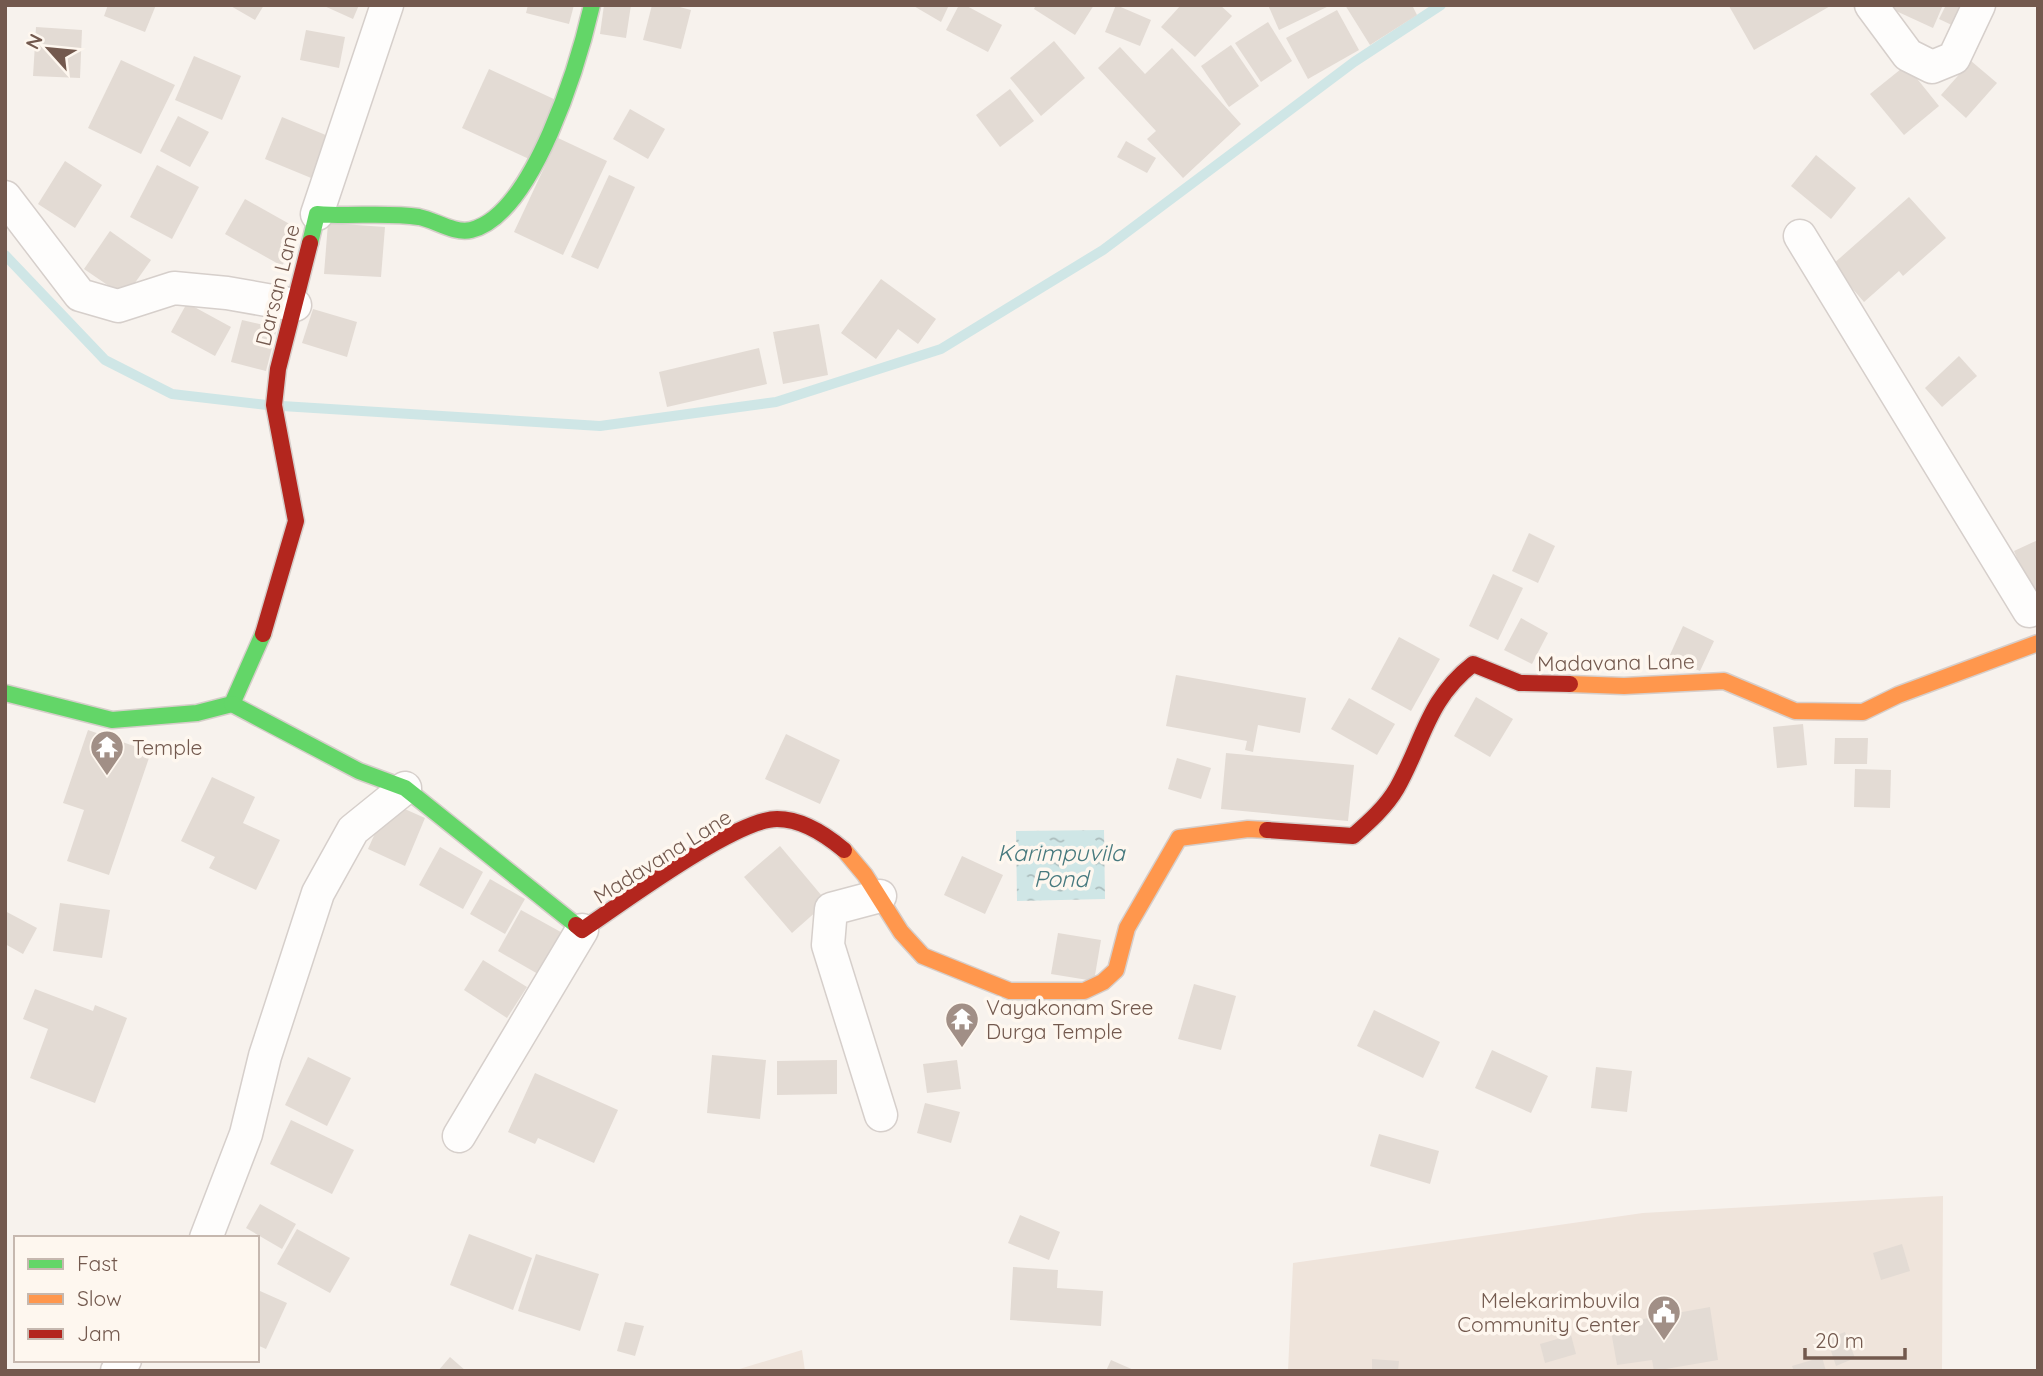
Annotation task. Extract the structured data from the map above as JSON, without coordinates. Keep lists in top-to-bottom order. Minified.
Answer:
{"streets":{"street":["Darsan Lane","Madavana Lane"]},"crossings":[["Darsan Lane","Madavana Lane"]],"water":["Karimpuvila Pond"],"places":{"temple":["Temple","Vayakonam Sree Durga Temple"],"public building":["Melekarimbuvila Community Center"]},"legend":["Fast","Slow","Jam"],"scale_bar":"20 m","north":"top left"}
